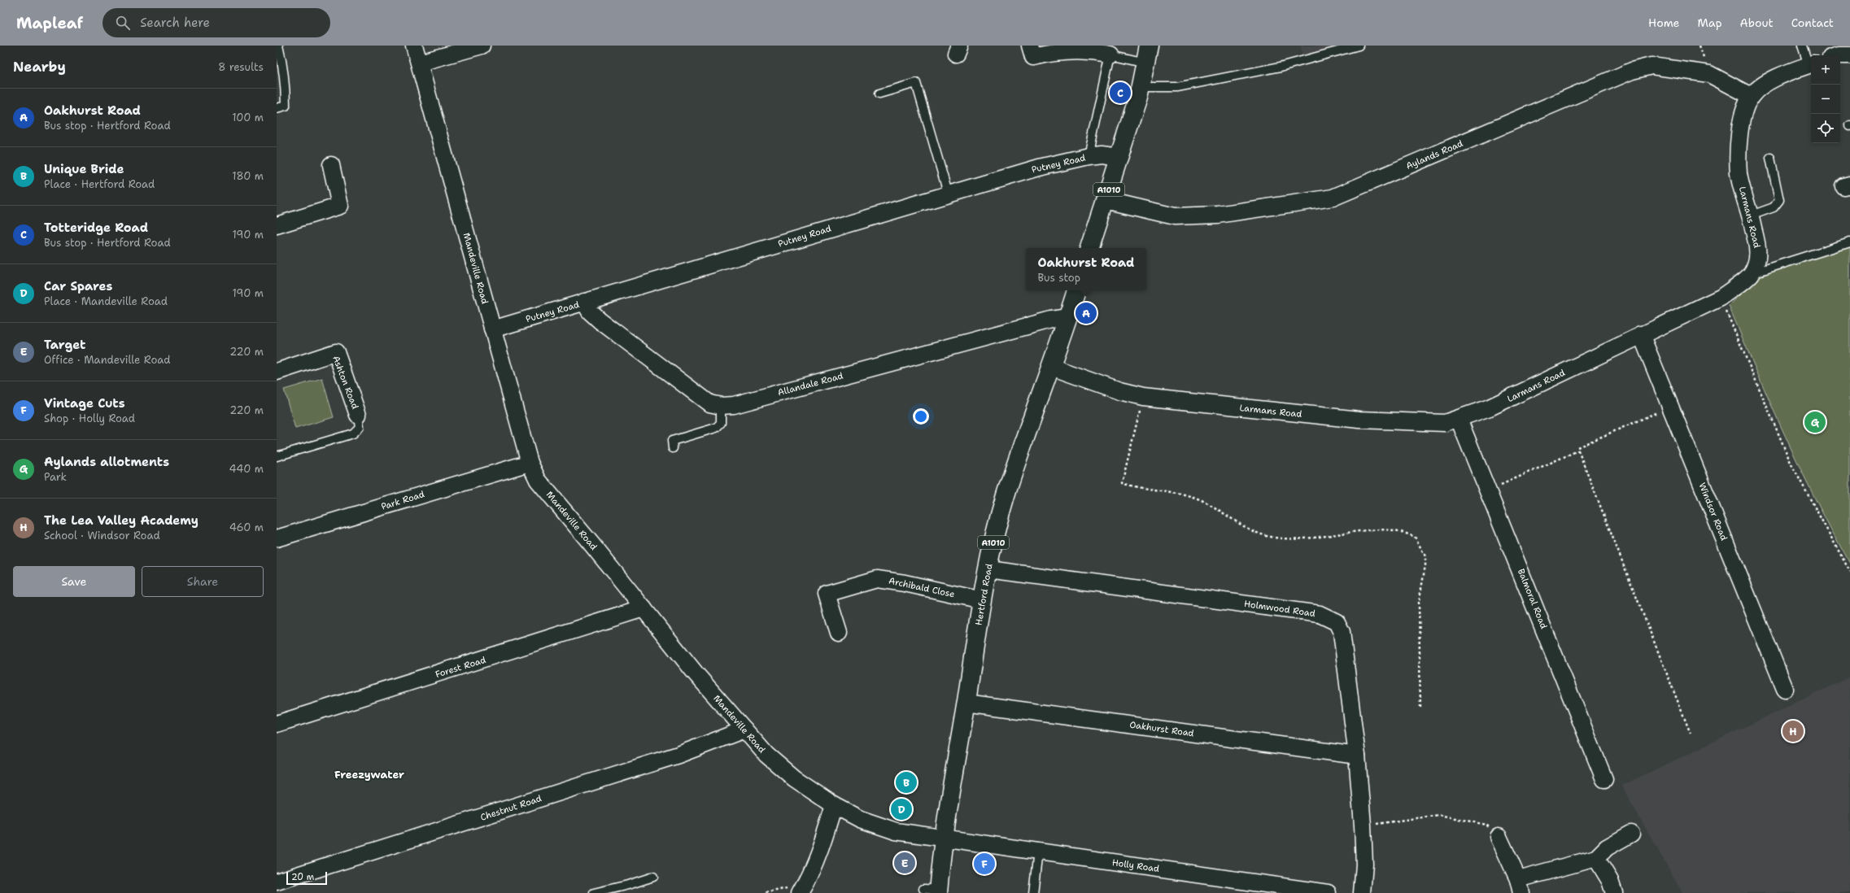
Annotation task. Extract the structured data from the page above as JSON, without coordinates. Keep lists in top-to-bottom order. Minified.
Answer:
{"streets":{"main road":["A1010","Hertford Road"],"street":["Aylands Road","Putney Road","Larmans Road","Mandeville Road","Ashton Road","Allandale Road","Park Road","Windsor Road","Archibald Close","Balmoral Road","Holmwood Road","Forest Road","Oakhurst Road","Chestnut Road","Holly Road"]},"crossings":[["Aylands Road","A1010"],["Aylands Road","Larmans Road"],["Putney Road","A1010"],["Putney Road","Mandeville Road"],["Putney Road","Allandale Road"],["Larmans Road","Windsor Road"],["Larmans Road","Hertford Road"],["Larmans Road","Balmoral Road"],["Mandeville Road","Park Road"],["Mandeville Road","Hertford Road"],["Mandeville Road","Forest Road"],["Mandeville Road","Chestnut Road"],["Mandeville Road","Holly Road"],["Allandale Road","Hertford Road"],["Archibald Close","Hertford Road"],["Hertford Road","Holmwood Road"],["Hertford Road","Oakhurst Road"],["Hertford Road","Holly Road"],["Holmwood Road","Oakhurst Road"]],"districts":["Freezywater"],"scale_bar":"20 m","page":{"header":"Mapleaf","search":"Search here","nav":["Home","Map","About","Contact"],"heading":["Nearby","8 results"],"map_buttons":["+","−"],"pins":["C","A","G","H","B","D","E","F"],"list":[{"mark":"A","name":"Oakhurst Road","note":"Bus stop · Hertford Road","value":"100 m"},{"mark":"B","name":"Unique Bride","note":"Place · Hertford Road","value":"180 m"},{"mark":"C","name":"Totteridge Road","note":"Bus stop · Hertford Road","value":"190 m"},{"mark":"D","name":"Car Spares","note":"Place · Mandeville Road","value":"190 m"},{"mark":"E","name":"Target","note":"Office · Mandeville Road","value":"220 m"},{"mark":"F","name":"Vintage Cuts","note":"Shop · Holly Road","value":"220 m"},{"mark":"G","name":"Aylands allotments","note":"Park","value":"440 m"},{"mark":"H","name":"The Lea Valley Academy","note":"School · Windsor Road","value":"460 m"}],"popup":["Oakhurst Road","Bus stop"],"buttons":["Save","Share"],"scale":"20 m"}}
